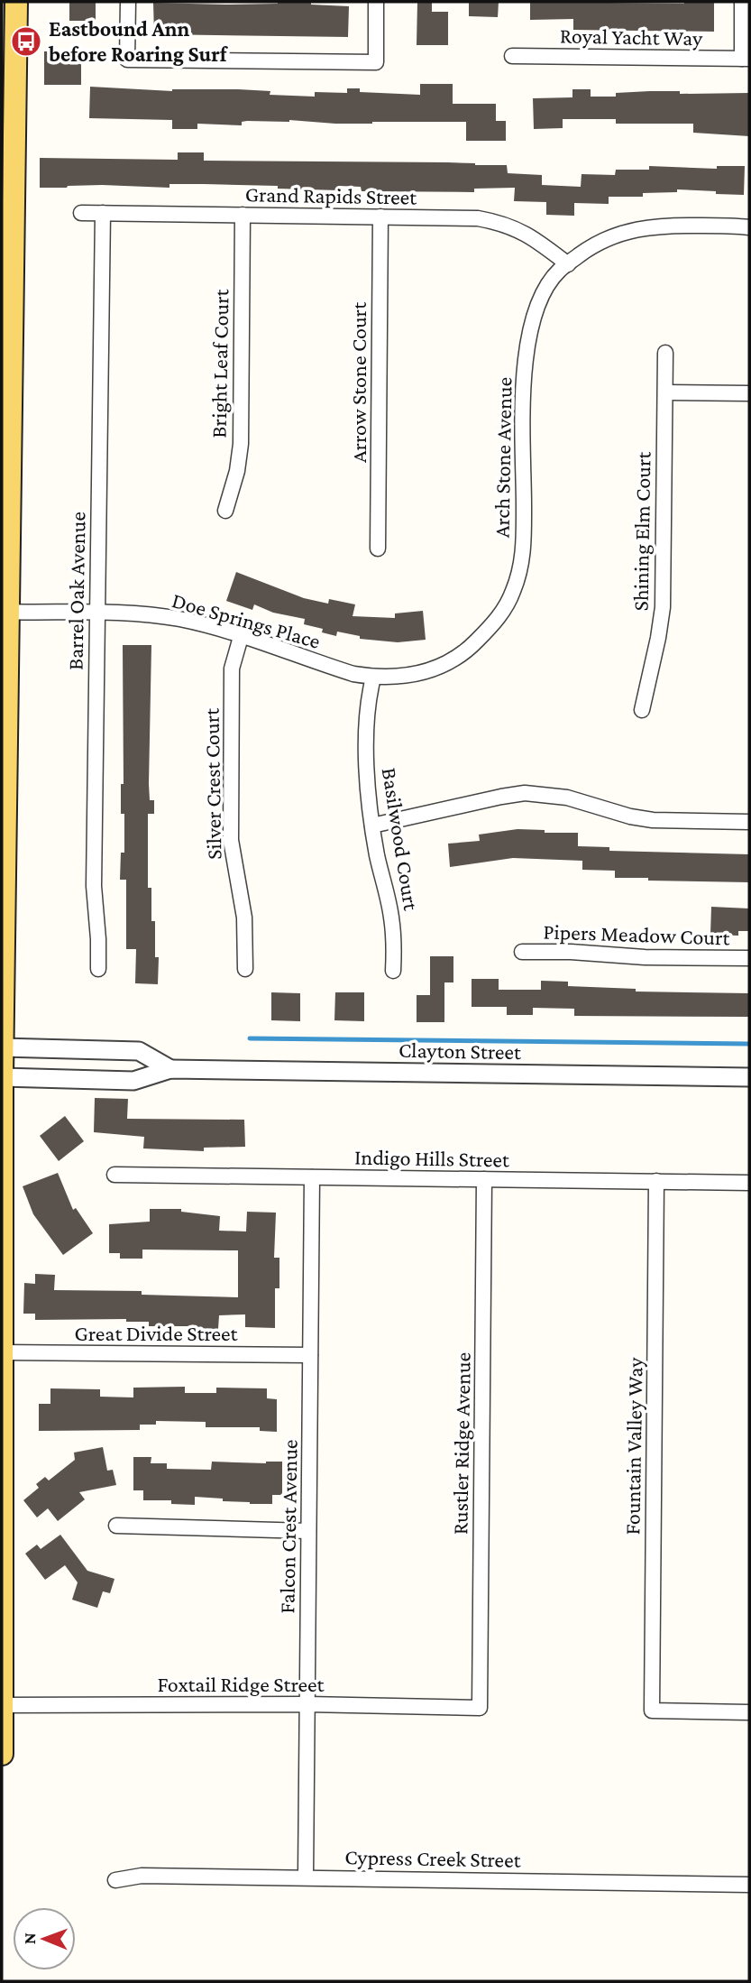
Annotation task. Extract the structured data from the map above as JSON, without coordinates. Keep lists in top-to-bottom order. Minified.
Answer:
{"streets":{"street":["Royal Yacht Way","Grand Rapids Street","Bright Leaf Court","Arrow Stone Court","Arch Stone Avenue","Shining Elm Court","Barrel Oak Avenue","Doe Springs Place","Silver Crest Court","Basilwood Court","Pipers Meadow Court","Clayton Street","Indigo Hills Street","Great Divide Street","Rustler Ridge Avenue","Fountain Valley Way","Falcon Crest Avenue","Foxtail Ridge Street","Cypress Creek Street"]},"crossings":[["Grand Rapids Street","Bright Leaf Court"],["Grand Rapids Street","Arrow Stone Court"],["Grand Rapids Street","Arch Stone Avenue"],["Grand Rapids Street","Barrel Oak Avenue"],["Arch Stone Avenue","Doe Springs Place"],["Barrel Oak Avenue","Doe Springs Place"],["Doe Springs Place","Silver Crest Court"],["Doe Springs Place","Basilwood Court"],["Indigo Hills Street","Rustler Ridge Avenue"],["Indigo Hills Street","Fountain Valley Way"],["Indigo Hills Street","Falcon Crest Avenue"],["Great Divide Street","Falcon Crest Avenue"],["Rustler Ridge Avenue","Foxtail Ridge Street"],["Falcon Crest Avenue","Foxtail Ridge Street"],["Falcon Crest Avenue","Cypress Creek Street"]],"places":{"bus stop":["Eastbound Ann before Roaring Surf"]},"north":"left"}
